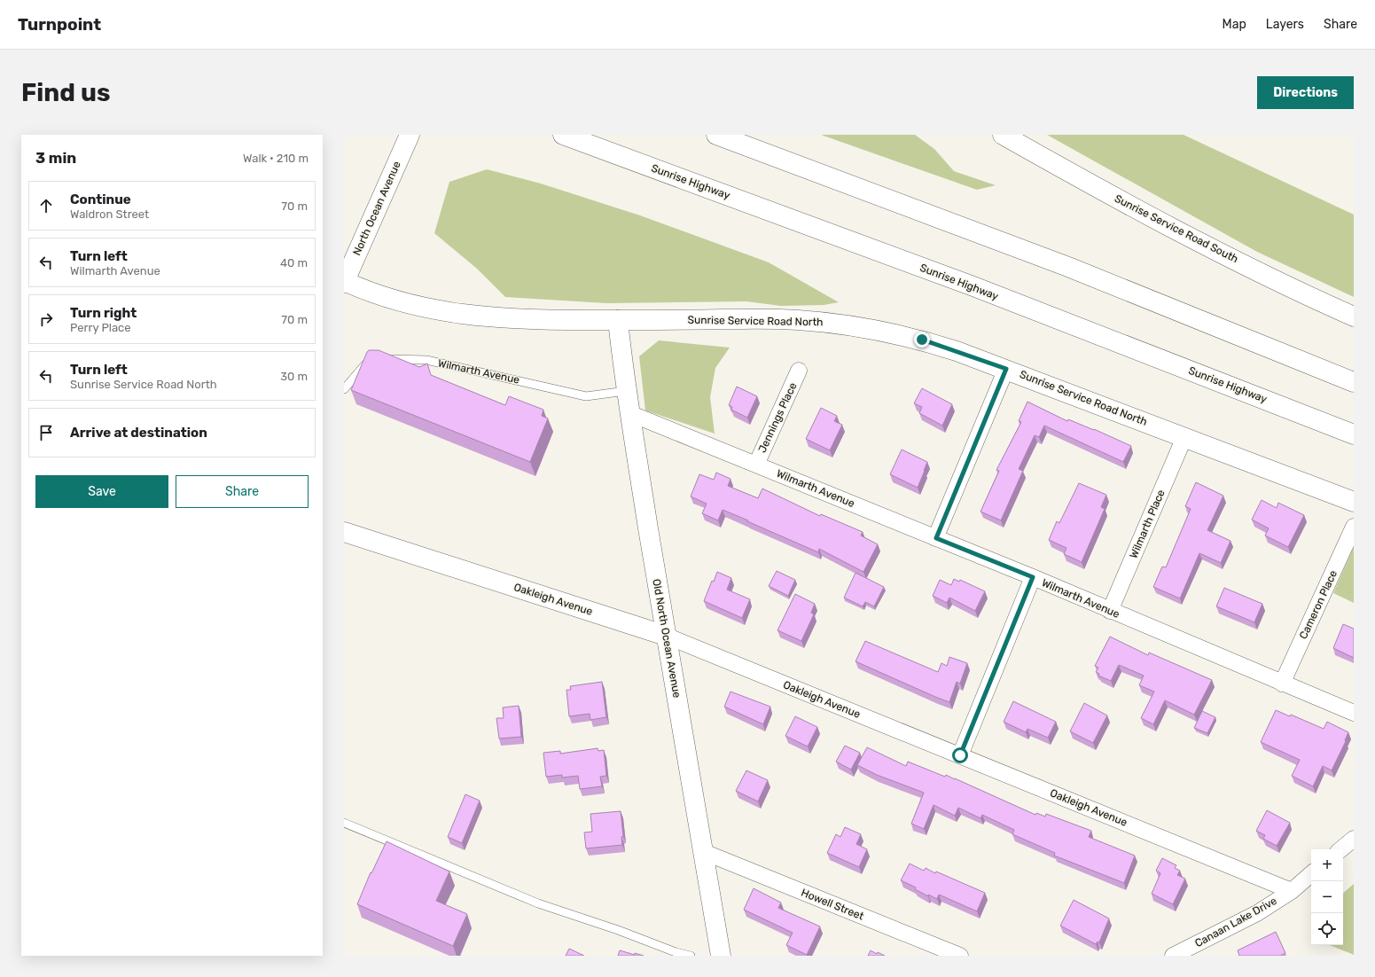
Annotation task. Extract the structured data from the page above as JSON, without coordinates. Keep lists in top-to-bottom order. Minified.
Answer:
{"streets":{"main road":["Sunrise Highway","North Ocean Avenue","Sunrise Service Road South","Sunrise Service Road North","Oakleigh Avenue","Old North Ocean Avenue"],"street":["Wilmarth Avenue","Jennings Place","Wilmarth Place","Cameron Place","Howell Street","Canaan Lake Drive"]},"crossings":[["North Ocean Avenue","Sunrise Service Road North"],["Sunrise Service Road North","Wilmarth Place"],["Sunrise Service Road North","Old North Ocean Avenue"],["Wilmarth Avenue","Jennings Place"],["Wilmarth Avenue","Wilmarth Place"],["Wilmarth Avenue","Cameron Place"],["Wilmarth Avenue","Old North Ocean Avenue"],["Oakleigh Avenue","Old North Ocean Avenue"],["Oakleigh Avenue","Canaan Lake Drive"],["Old North Ocean Avenue","Howell Street"]],"page":{"header":"Turnpoint","nav":["Map","Layers","Share"],"buttons":["Directions",["Save","Share"]],"title":"Find us","heading":["3 min","Walk · 210 m"],"list":[["Continue","Waldron Street","70 m"],["Turn left","Wilmarth Avenue","40 m"],["Turn right","Perry Place","70 m"],["Turn left","Sunrise Service Road North","30 m"],"Arrive at destination"],"map_buttons":["+","−"]}}
